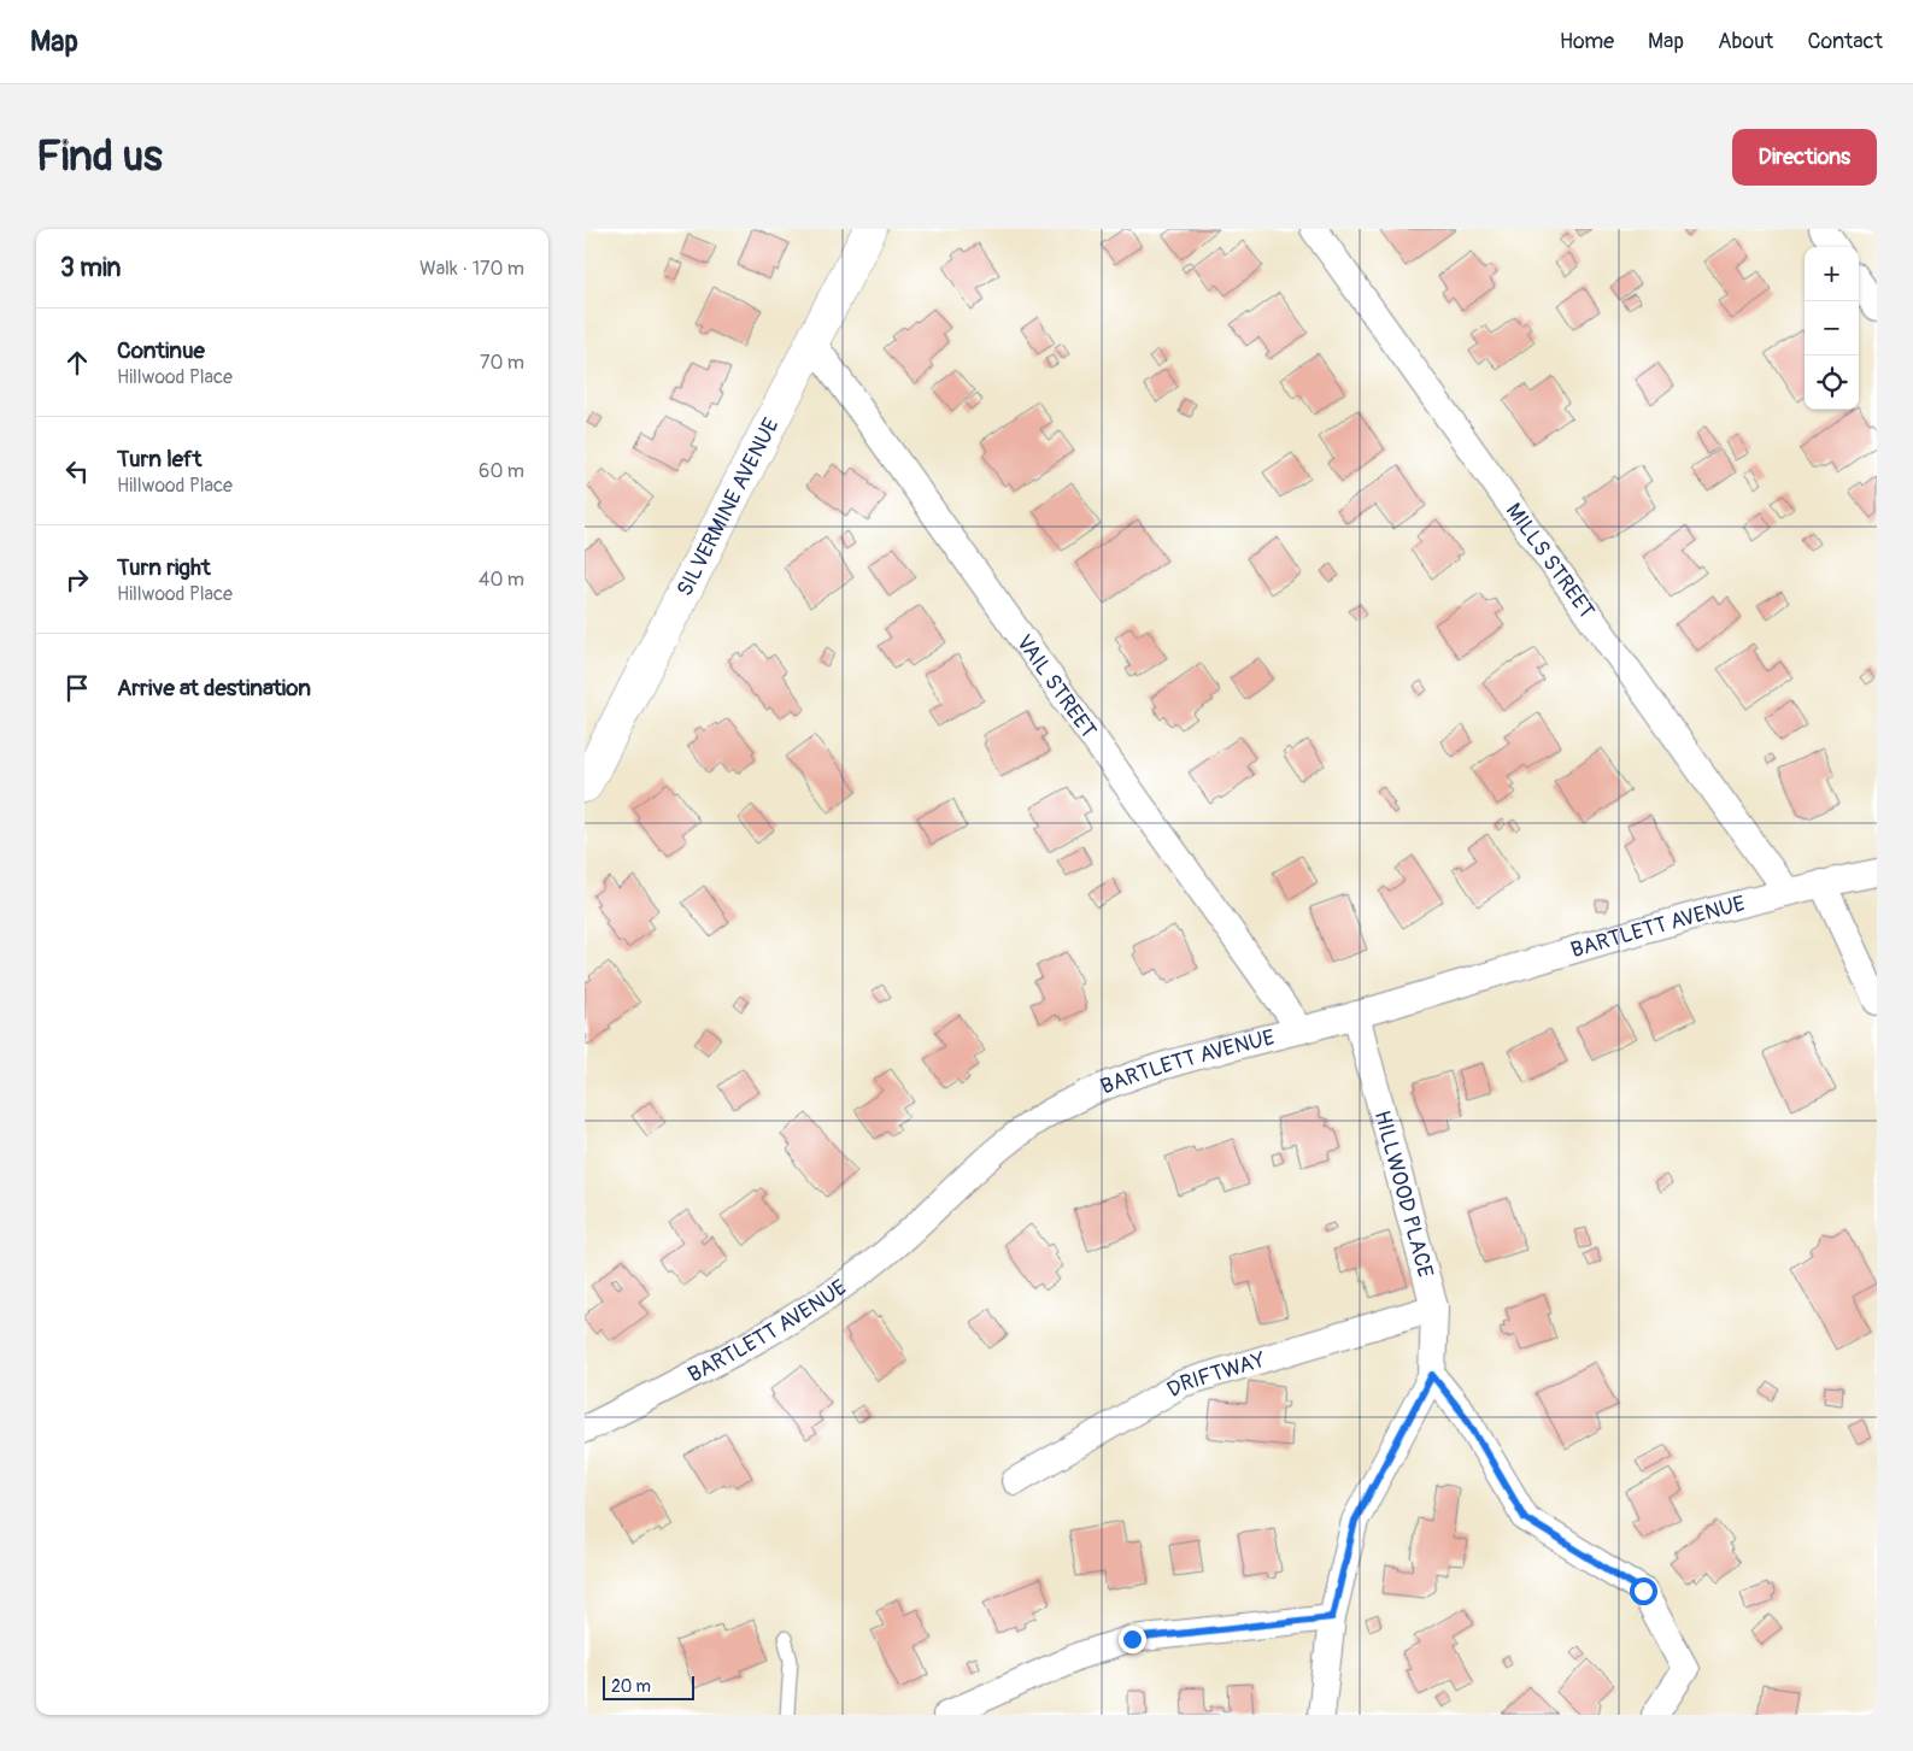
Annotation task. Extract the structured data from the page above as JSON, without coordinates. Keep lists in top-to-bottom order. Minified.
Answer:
{"streets":{"street":["SILVERMINE AVENUE","MILLS STREET","VAIL STREET","BARTLETT AVENUE","HILLWOOD PLACE","DRIFTWAY"]},"crossings":[["SILVERMINE AVENUE","VAIL STREET"],["MILLS STREET","BARTLETT AVENUE"],["VAIL STREET","BARTLETT AVENUE"],["BARTLETT AVENUE","HILLWOOD PLACE"],["HILLWOOD PLACE","DRIFTWAY"]],"scale_bar":"20 m","page":{"header":"Map","nav":["Home","Map","About","Contact"],"buttons":"Directions","title":"Find us","heading":["3 min","Walk · 170 m"],"map_buttons":["+","−"],"list":[["Continue","Hillwood Place","70 m"],["Turn left","Hillwood Place","60 m"],["Turn right","Hillwood Place","40 m"],"Arrive at destination"],"scale":"20 m"}}
